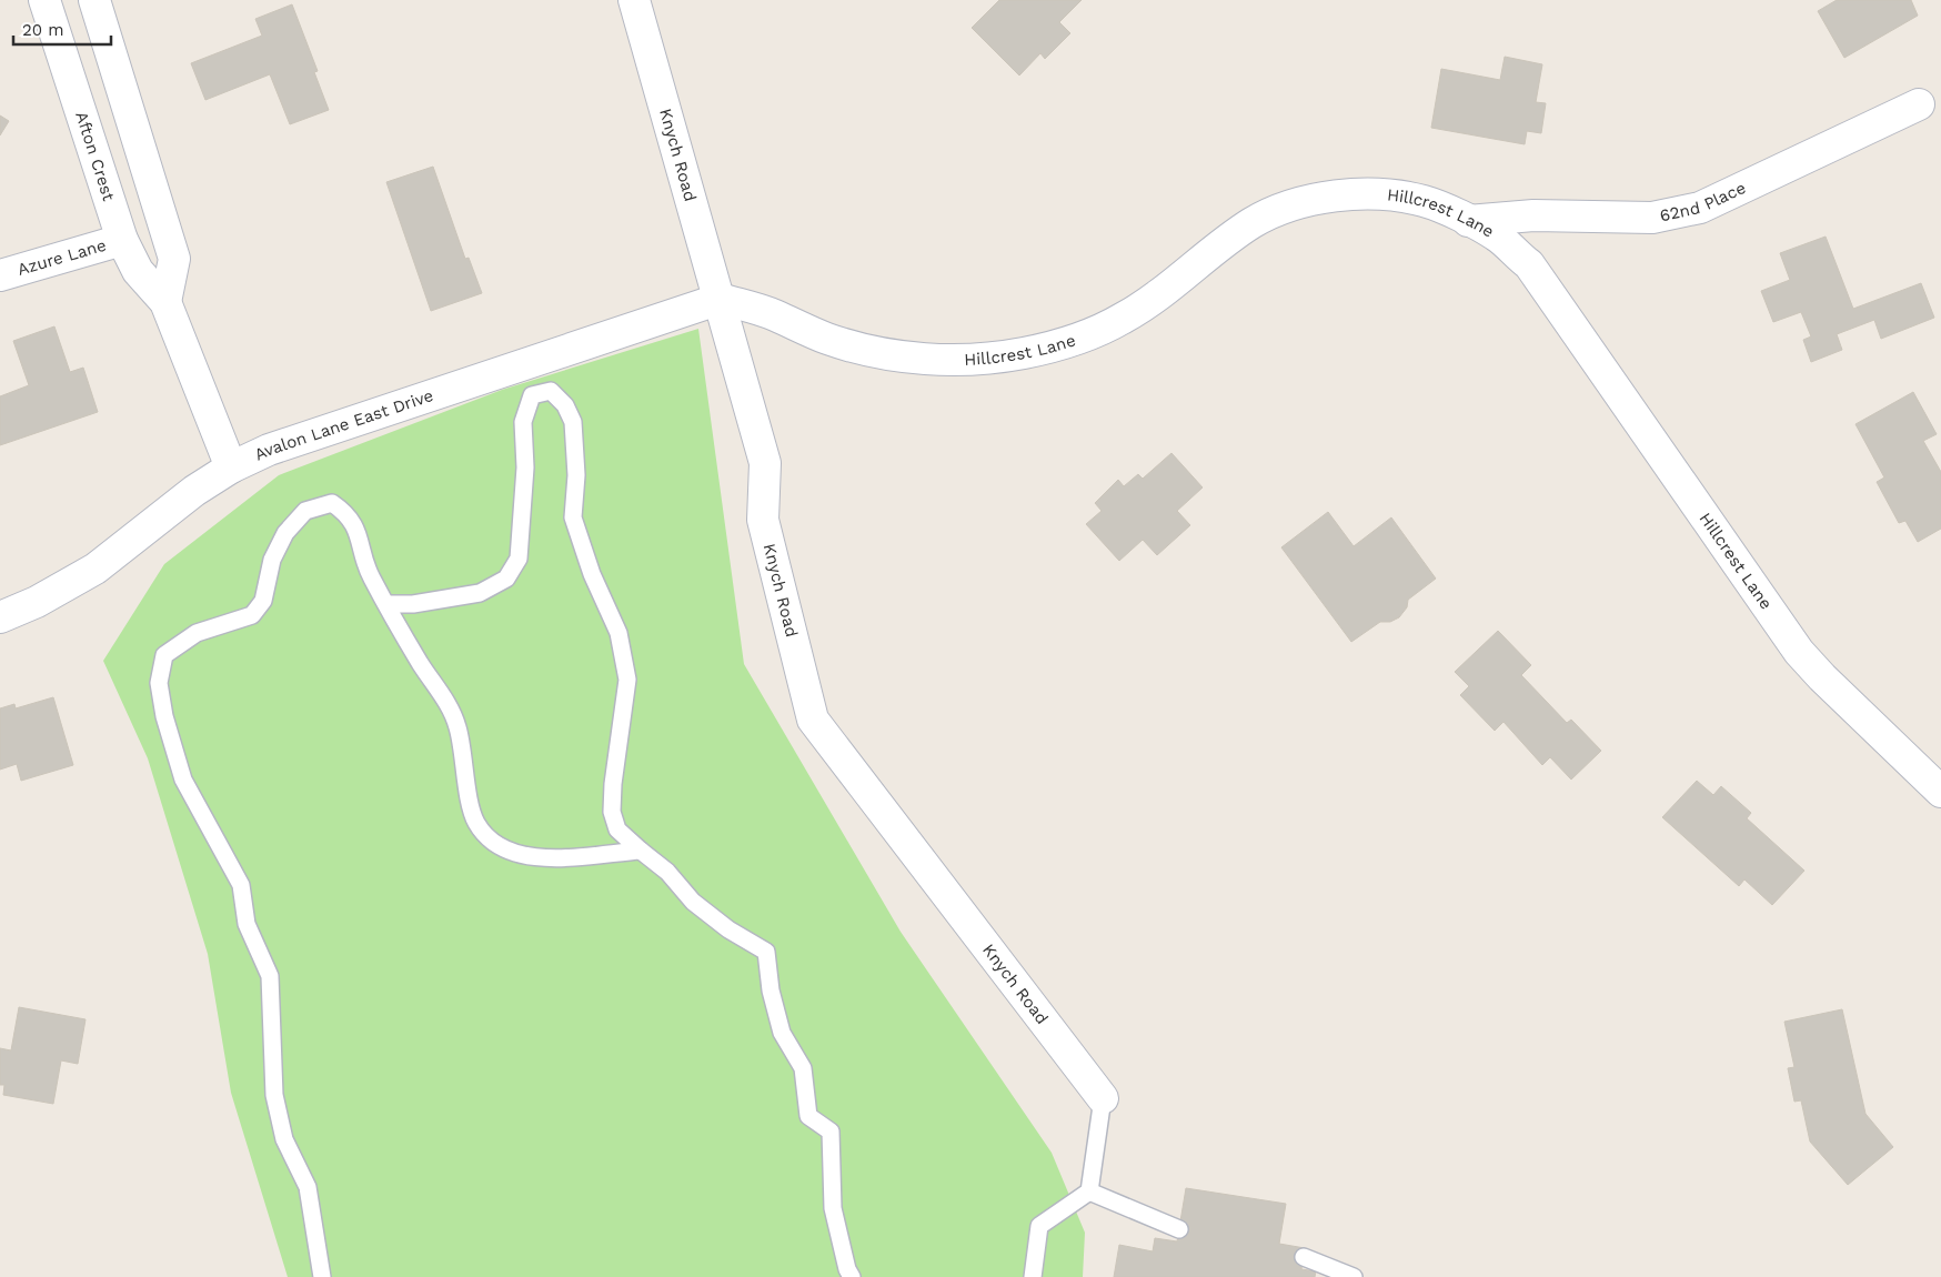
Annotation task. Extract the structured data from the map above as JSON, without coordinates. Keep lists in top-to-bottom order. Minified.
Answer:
{"streets":{"street":["Knych Road","Afton Crest","62nd Place","Hillcrest Lane","Azure Lane","Avalon Lane East Drive"]},"crossings":[["Knych Road","Hillcrest Lane"],["Knych Road","Avalon Lane East Drive"],["Afton Crest","Azure Lane"],["Afton Crest","Avalon Lane East Drive"],["62nd Place","Hillcrest Lane"],["Hillcrest Lane","Avalon Lane East Drive"]],"scale_bar":"20 m"}
